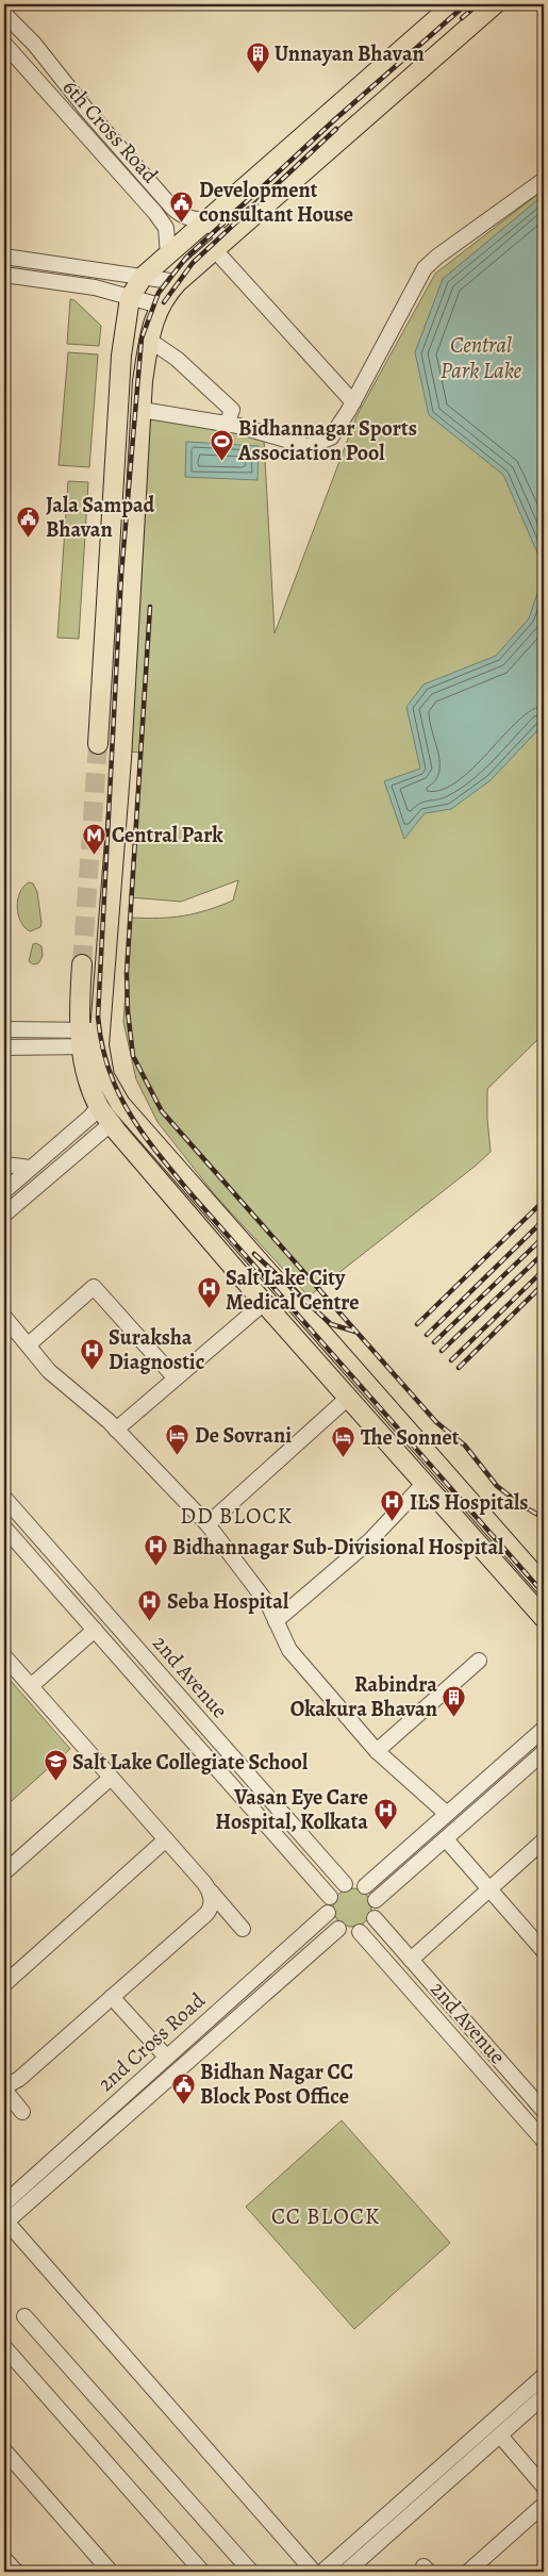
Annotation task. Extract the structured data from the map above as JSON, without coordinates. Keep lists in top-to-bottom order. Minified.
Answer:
{"streets":{"street":["6th Cross Road","2nd Avenue","2nd Cross Road"]},"crossings":[["2nd Avenue","2nd Cross Road"]],"districts":["DD BLOCK","CC BLOCK"],"water":["Central Park Lake"],"places":{"building":["Unnayan Bhavan","Rabindra Okakura Bhavan"],"public building":["Development consultant House","Jala Sampad Bhavan","Bidhan Nagar CC Block Post Office"],"sports":["Bidhannagar Sports Association Pool"],"metro station":["Central Park"],"hospital":["Salt Lake City Medical Centre","Suraksha Diagnostic","ILS Hospitals","Bidhannagar Sub-Divisional Hospital","Seba Hospital","Vasan Eye Care Hospital, Kolkata"],"hotel":["De Sovrani","The Sonnet"],"school or university":["Salt Lake Collegiate School"]}}
